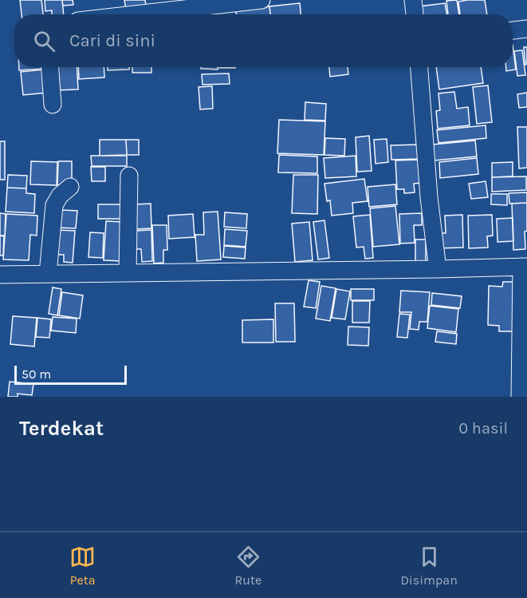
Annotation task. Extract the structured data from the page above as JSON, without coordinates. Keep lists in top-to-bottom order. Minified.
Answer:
{"scale_bar":"50 m","page":{"search":"Cari di sini","scale":"50 m","heading":["Terdekat","0 hasil"],"nav":["Peta","Rute","Disimpan"]}}
